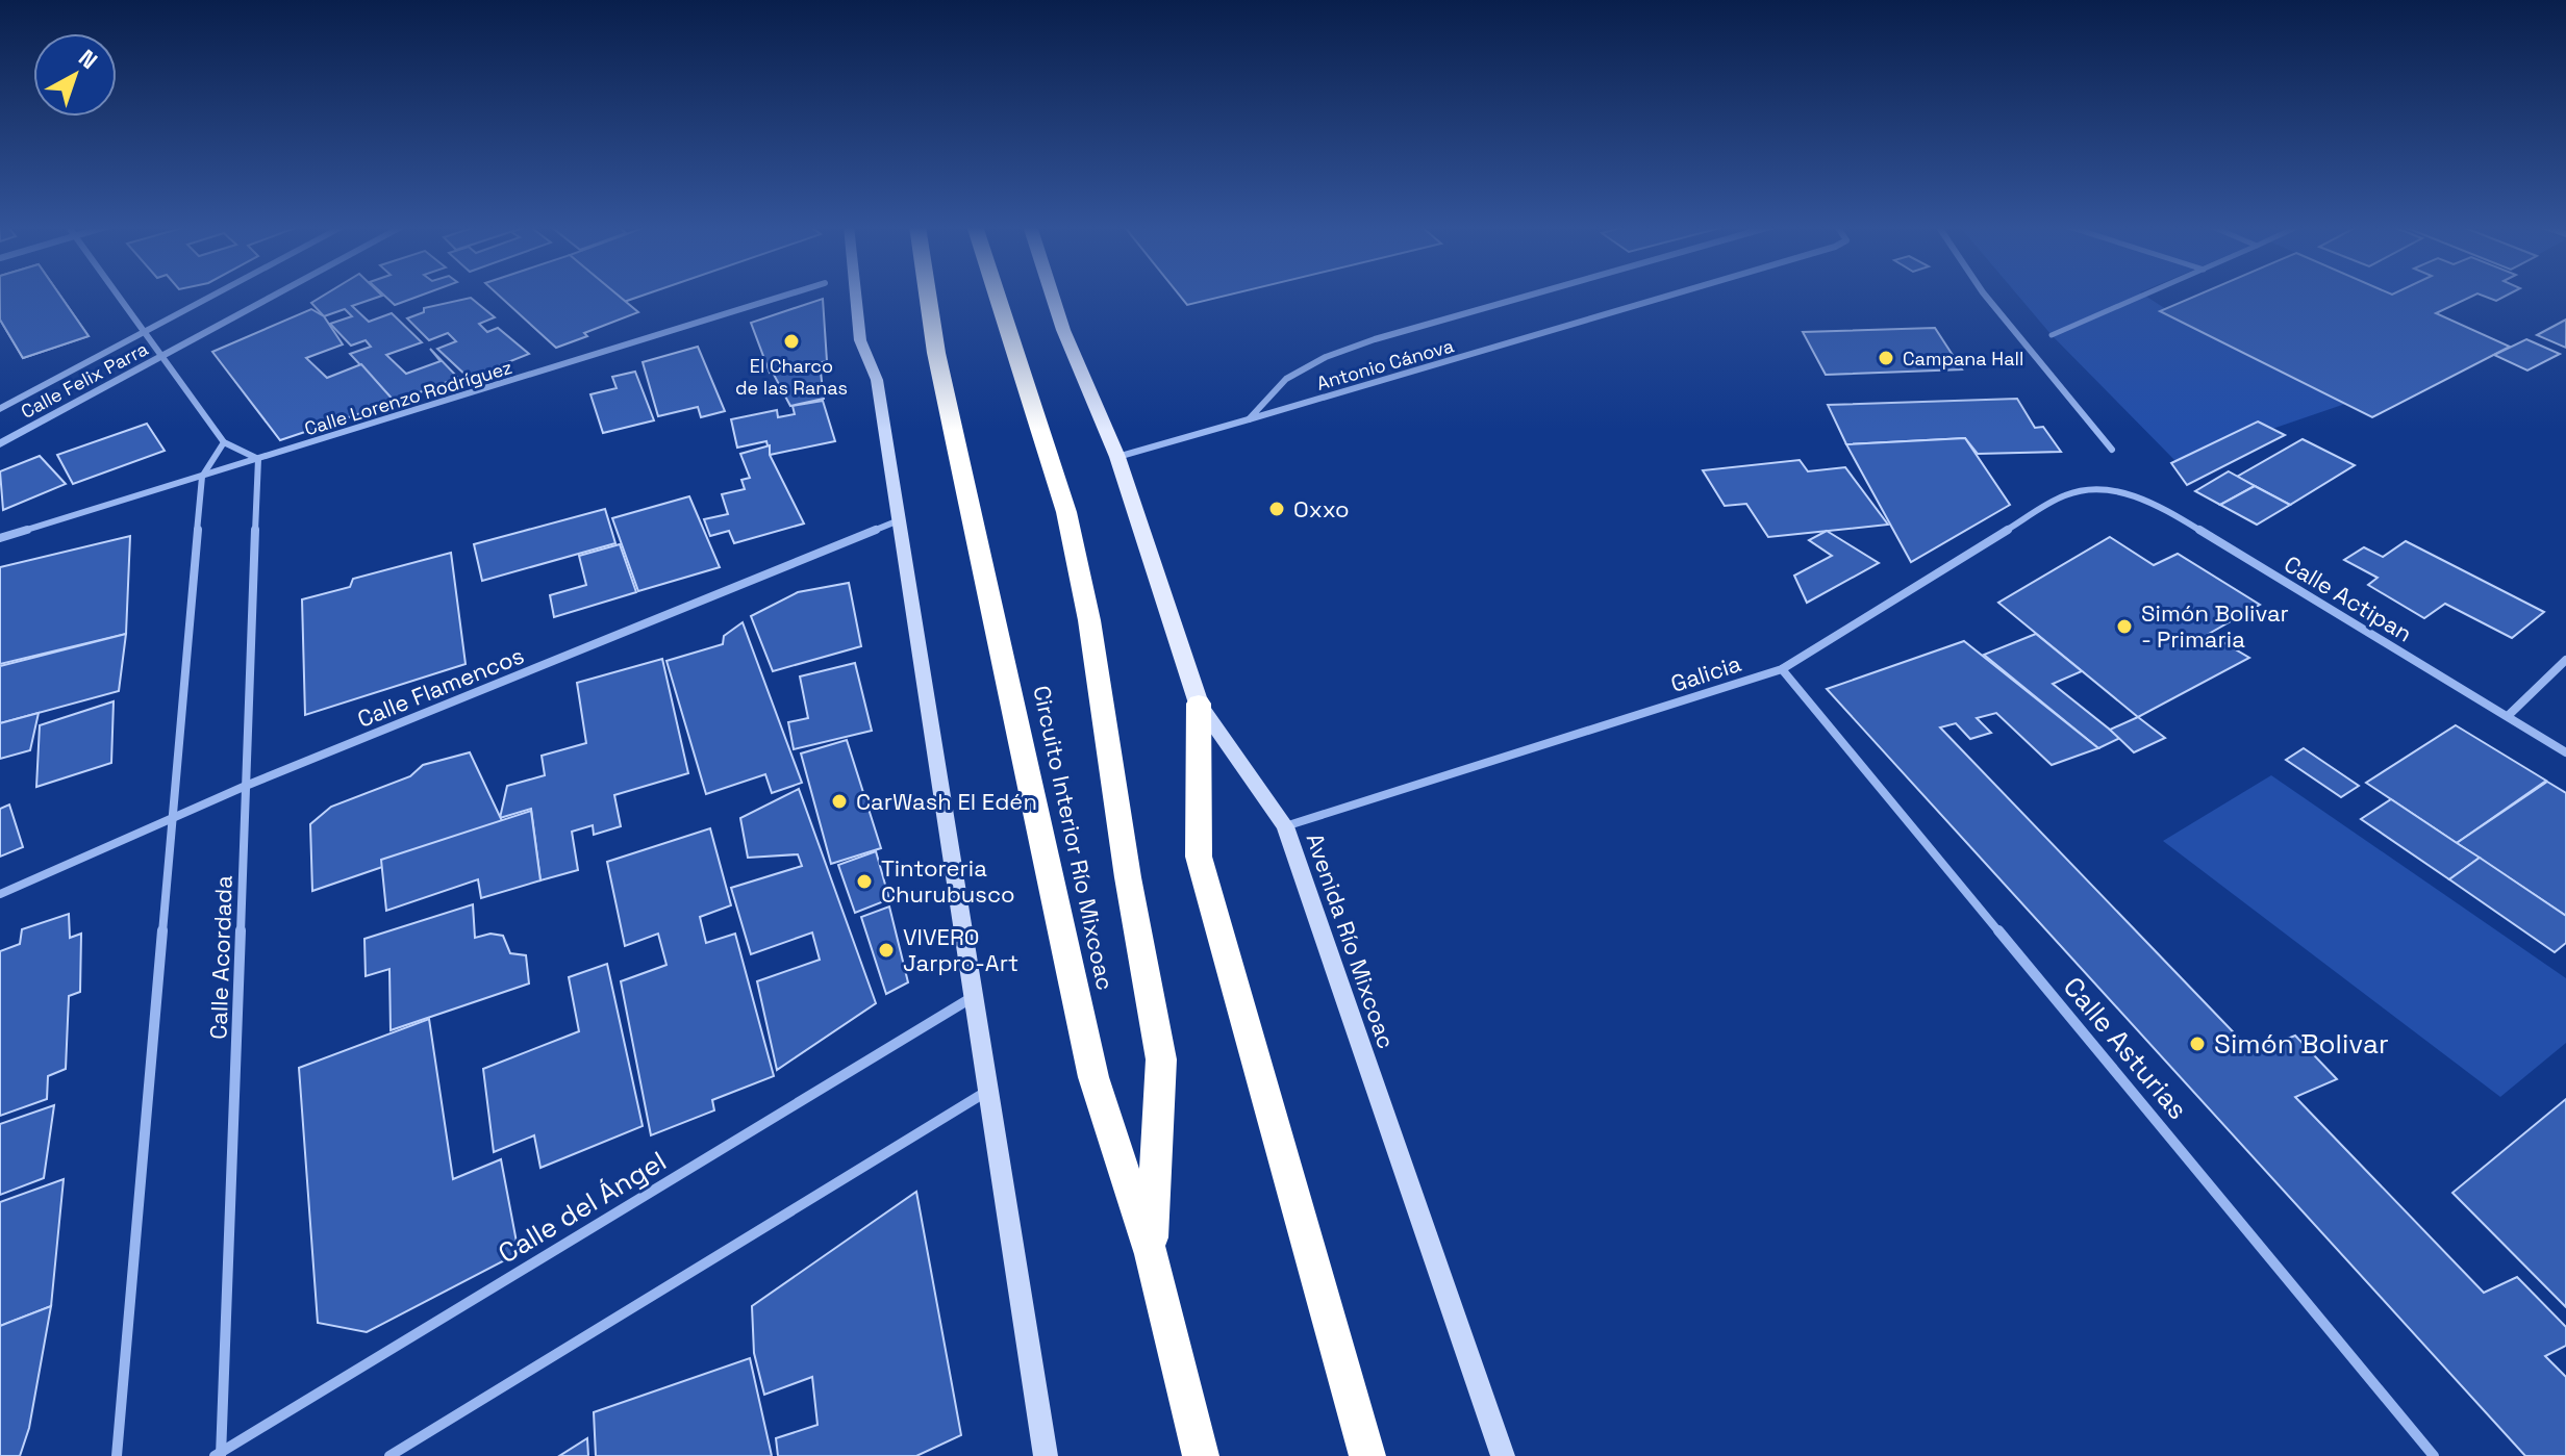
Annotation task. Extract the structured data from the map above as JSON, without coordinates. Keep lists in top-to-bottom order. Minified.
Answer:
{"streets":{"highway":["Circuito Interior Río Mixcoac"],"main road":["Avenida Río Mixcoac"],"street":["Antonio Cánova","Calle Felix Parra","Calle Lorenzo Rodríguez","Calle Actipan","Galicia","Calle Flamencos","Calle Acordada","Calle Asturias","Calle del Ángel"]},"crossings":[["Antonio Cánova","Avenida Río Mixcoac"],["Calle Lorenzo Rodríguez","Calle Acordada"],["Calle Actipan","Galicia"],["Galicia","Avenida Río Mixcoac"],["Galicia","Calle Asturias"],["Calle Flamencos","Calle Acordada"],["Calle Acordada","Calle del Ángel"]],"places":["El Charco de las Ranas","Campana Hall","Oxxo","Simón Bolivar - Primaria","CarWash El Edén","Tintoreria Churubusco","VIVERO Jarpro-Art","Simón Bolivar"],"north":"top right"}
